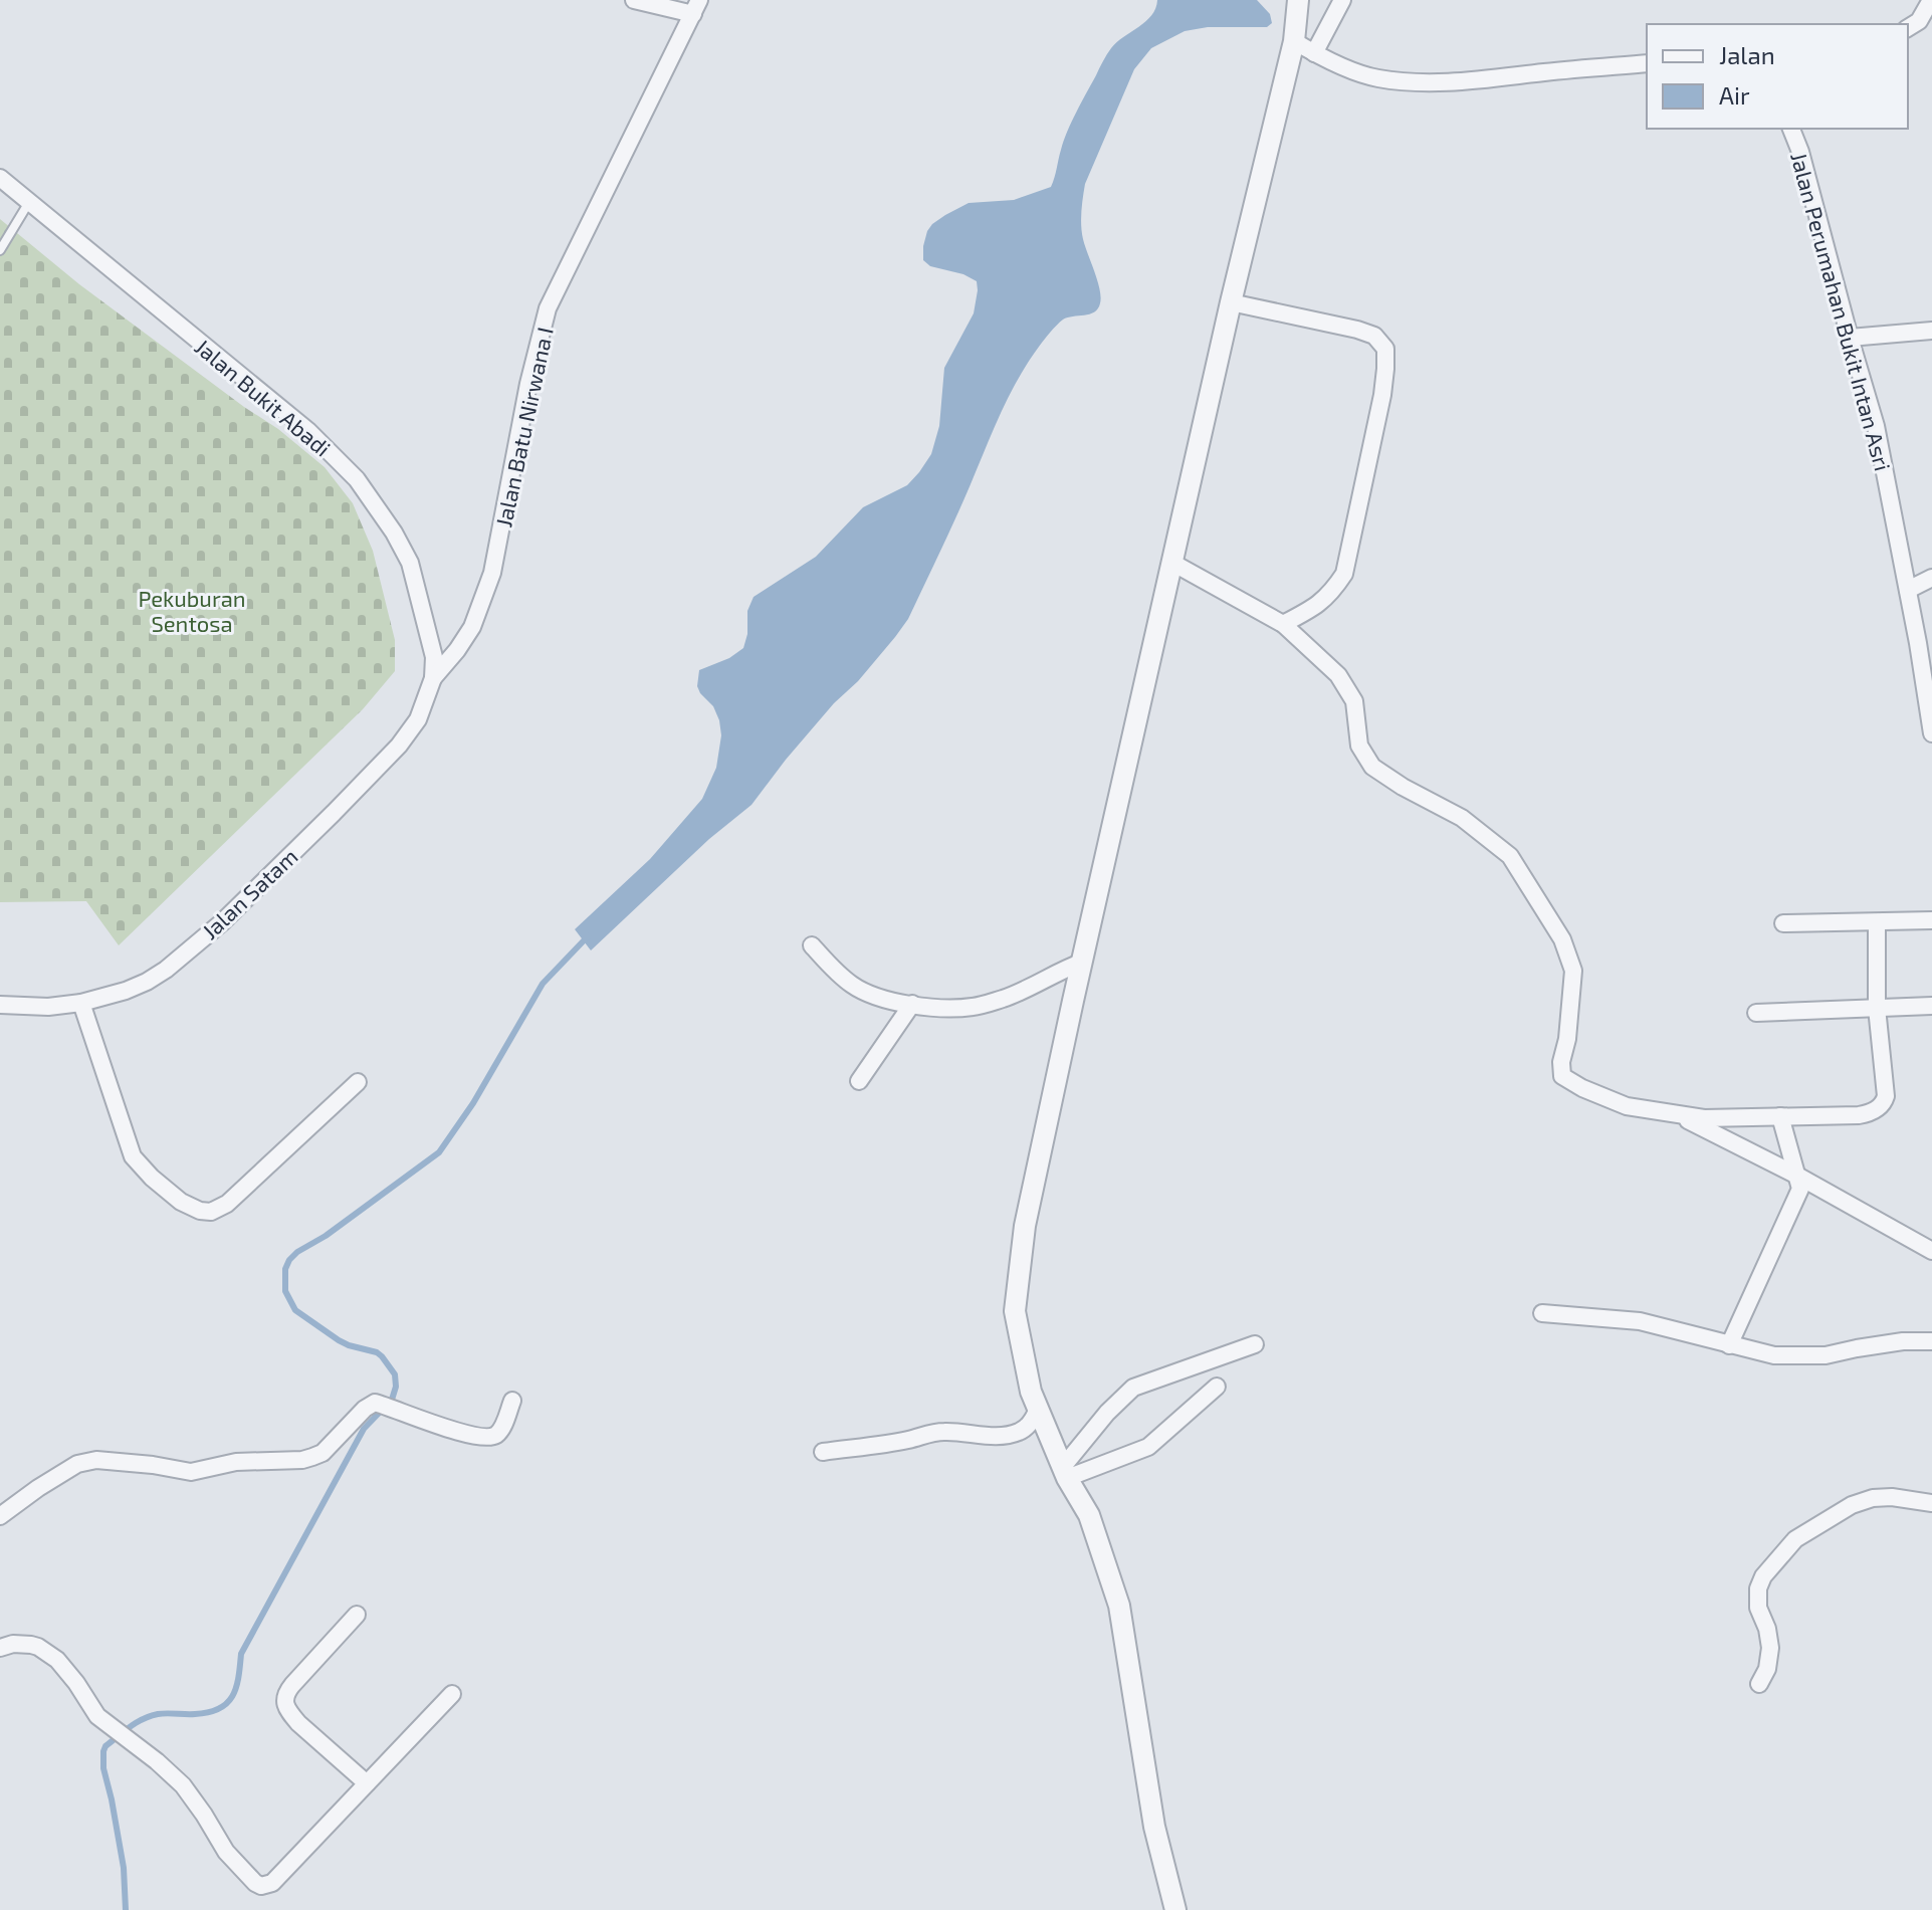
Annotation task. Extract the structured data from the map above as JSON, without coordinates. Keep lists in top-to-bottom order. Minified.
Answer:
{"streets":{"street":["Jalan Perumahan Bukit Intan Asri","Jalan Bukit Abadi","Jalan Batu Nirwana I","Jalan Satam"]},"crossings":[["Jalan Bukit Abadi","Jalan Batu Nirwana I"],["Jalan Bukit Abadi","Jalan Satam"],["Jalan Batu Nirwana I","Jalan Satam"]],"parks":["Pekuburan Sentosa"],"legend":["Jalan","Air"]}
